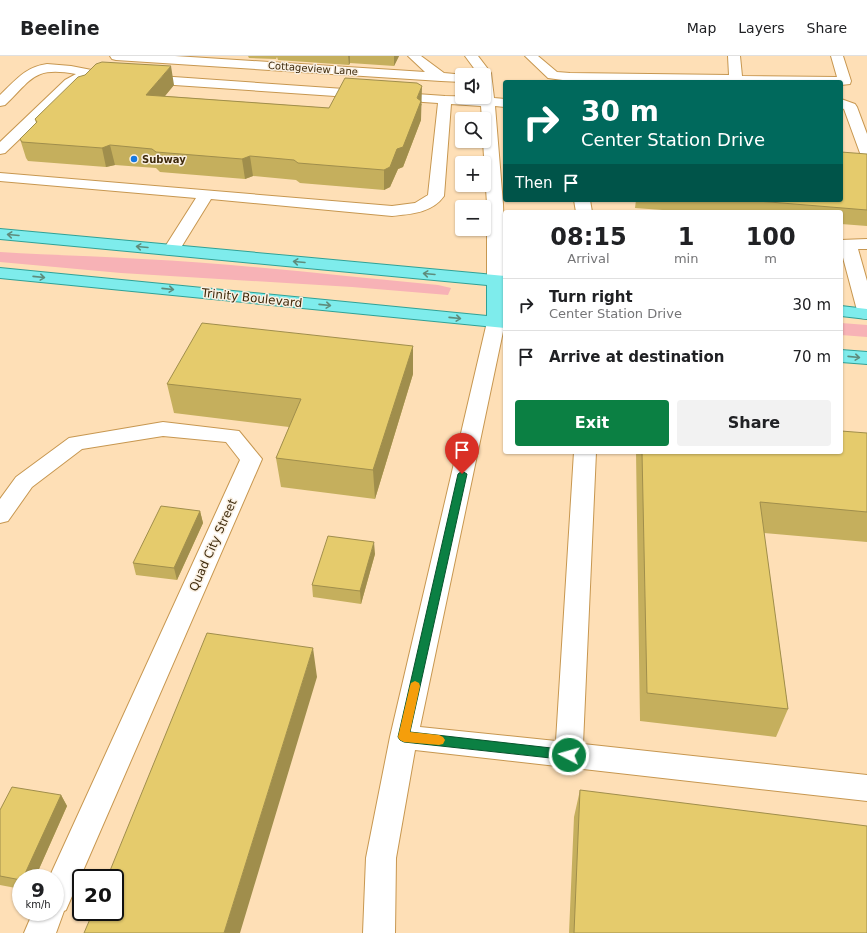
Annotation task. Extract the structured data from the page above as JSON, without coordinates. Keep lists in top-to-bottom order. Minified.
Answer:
{"streets":{"main road":["Trinity Boulevard"],"street":["Cottageview Lane","Quad City Street"]},"places":["Subway"],"page":{"header":"Beeline","nav":["Map","Layers","Share"],"map_buttons":["+","−"],"turn":["30 m","Center Station Drive"],"then":"Then","eta":["08:15","Arrival","1","min","100","m"],"list":[{"name":"Turn right","note":"Center Station Drive","value":"30 m"},{"name":"Arrive at destination","value":"70 m"}],"buttons":["Exit","Share"],"speed":"9 km/h","limit":"20"}}
